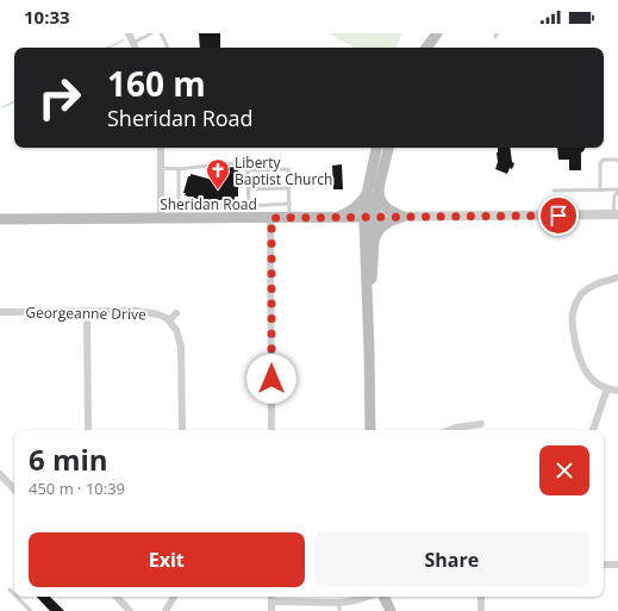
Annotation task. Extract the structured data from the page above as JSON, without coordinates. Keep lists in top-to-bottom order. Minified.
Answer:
{"streets":{"main road":["Sheridan Road"],"street":["Georgeanne Drive"]},"places":{"church":["Liberty Baptist Church"]},"page":{"status":"10:33","turn":["160 m","Sheridan Road"],"heading":["6 min","450 m · 10:39"],"buttons":["Exit","Share"]}}
